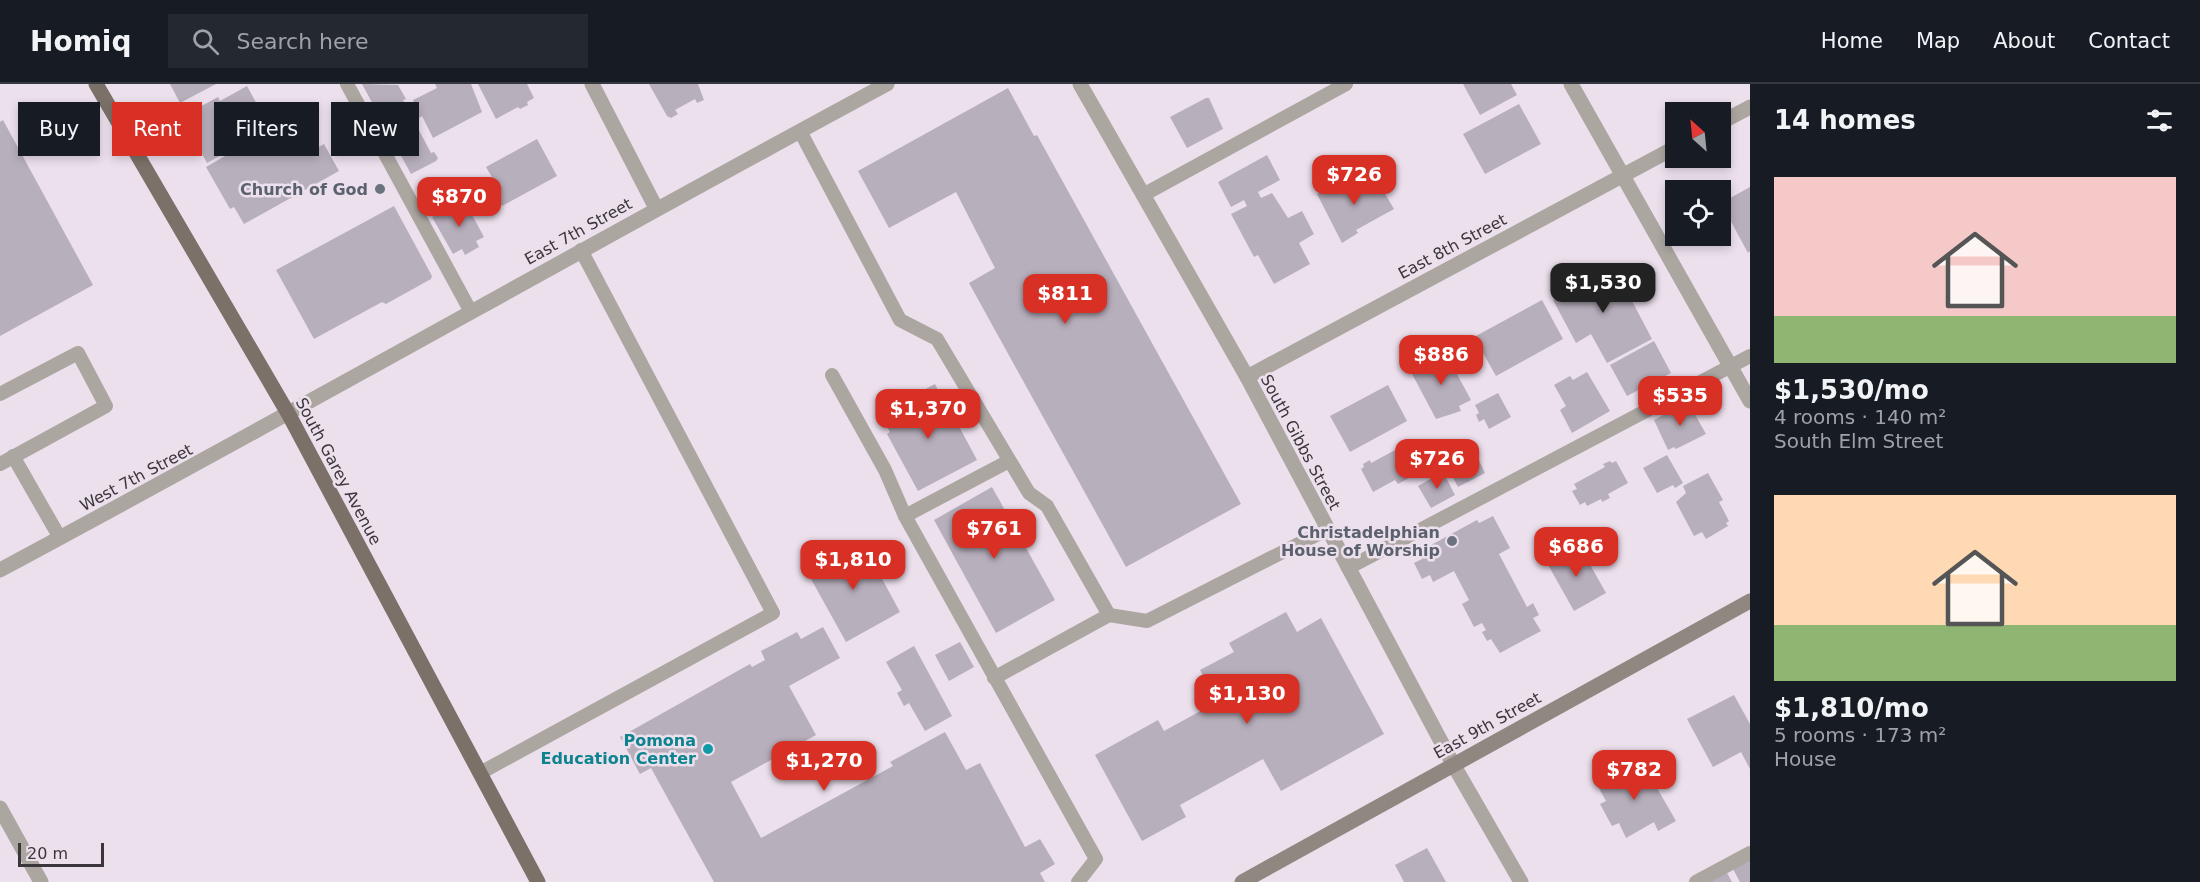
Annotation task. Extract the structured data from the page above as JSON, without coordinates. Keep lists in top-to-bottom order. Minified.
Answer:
{"streets":{"main road":["South Garey Avenue"],"street":["East 7th Street","East 8th Street","South Gibbs Street","West 7th Street","East 9th Street"]},"crossings":[["East 7th Street","South Garey Avenue"],["East 7th Street","West 7th Street"],["East 8th Street","South Gibbs Street"],["South Gibbs Street","East 9th Street"],["South Garey Avenue","West 7th Street"]],"places":["Church of God","Christadelphian House of Worship","Pomona Education Center"],"scale_bar":"20 m","north":"top left","page":{"header":"Homiq","search":"Search here","nav":["Home","Map","About","Contact"],"heading":"14 homes","chip":["Buy","Rent","Filters","New"],"price":["$726","$870","$1,530","$811","$886","$535","$1,370","$726","$761","$686","$1,810","$1,130","$1,270","$782"],"list":[{"name":"$1,530/mo","note":"4 rooms · 140 m² · South Elm Street"},{"name":"$1,810/mo","note":"5 rooms · 173 m² · House"}],"scale":"20 m"}}
